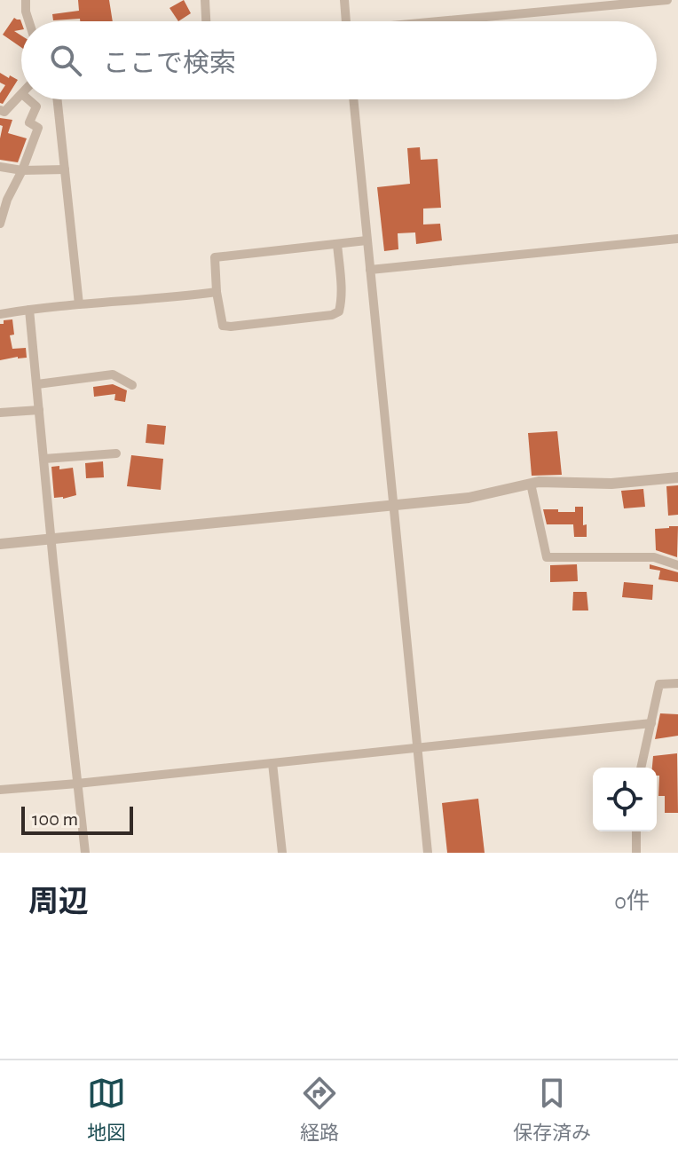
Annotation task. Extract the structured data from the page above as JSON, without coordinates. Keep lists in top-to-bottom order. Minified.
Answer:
{"scale_bar":"100 m","page":{"search":"ここで検索","scale":"100 m","heading":["周辺","0件"],"nav":["地図","経路","保存済み"]}}
